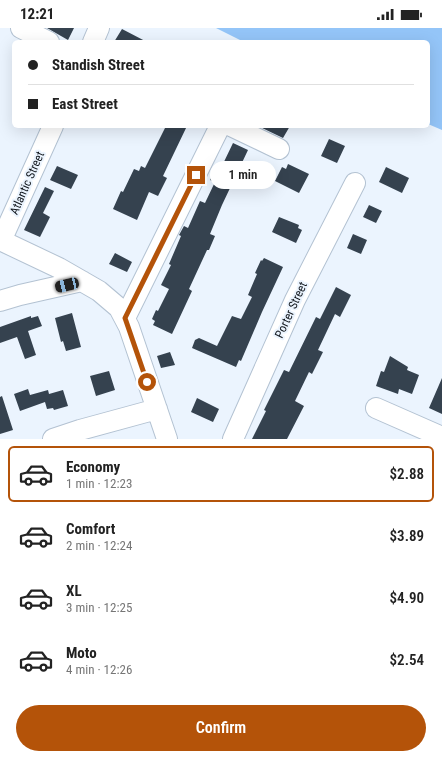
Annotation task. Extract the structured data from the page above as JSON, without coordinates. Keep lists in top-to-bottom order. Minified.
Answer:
{"streets":{"street":["Atlantic Street","Porter Street"]},"page":{"status":"12:21","banner":["Standish Street","East Street"],"bubble":"1 min","list":[{"name":"Economy","note":"1 min · 12:23","value":"$2.88"},{"name":"Comfort","note":"2 min · 12:24","value":"$3.89"},{"name":"XL","note":"3 min · 12:25","value":"$4.90"},{"name":"Moto","note":"4 min · 12:26","value":"$2.54"}],"buttons":"Confirm"}}
